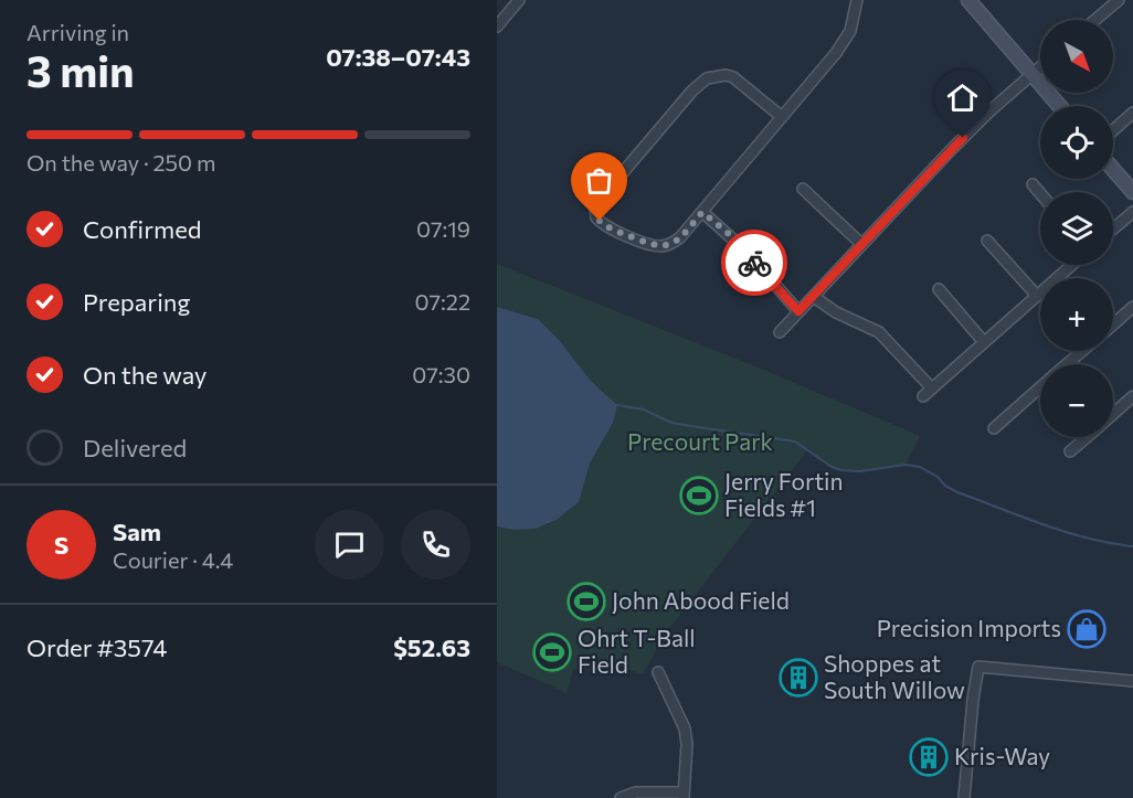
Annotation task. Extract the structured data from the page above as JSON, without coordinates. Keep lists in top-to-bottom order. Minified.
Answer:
{"parks":["Precourt Park"],"places":{"sports":["Jerry Fortin Fields #1","John Abood Field","Ohrt T-Ball Field"],"shop":["Precision Imports"],"building":["Shoppes at South Willow","Kris-Way"]},"north":"bottom right","page":{"heading":["3 min","Arriving in","07:38–07:43"],"panel":["Sam","Courier · 4.4","Order #3574","$52.63"],"map_buttons":["+","−"],"bar":"On the way · 250 m","list":[["Confirmed","07:19"],["Preparing","07:22"],["On the way","07:30"],"Delivered"],"round":"S"}}
